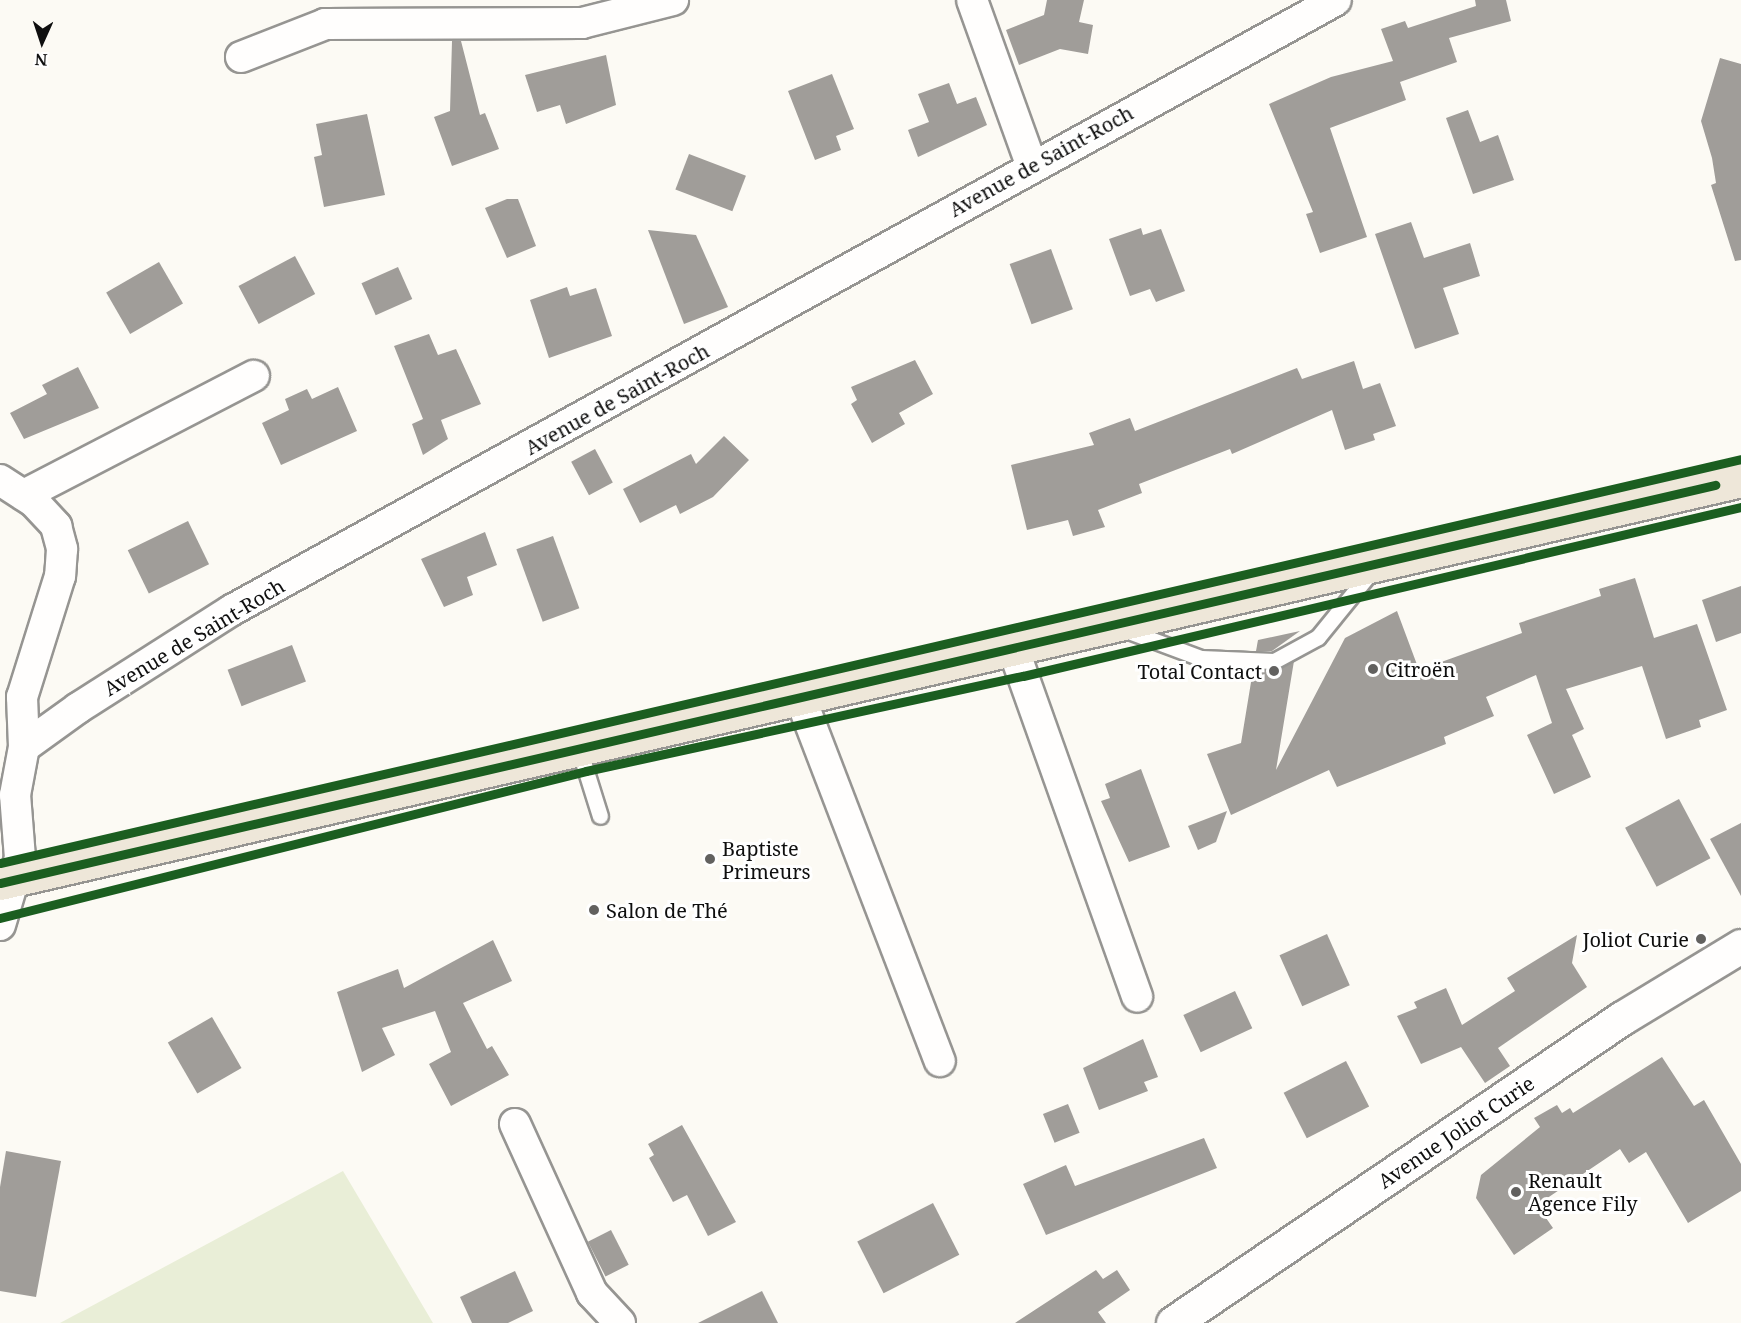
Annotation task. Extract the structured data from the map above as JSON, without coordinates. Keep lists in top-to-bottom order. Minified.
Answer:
{"streets":{"street":["Avenue de Saint-Roch","Avenue Joliot Curie"]},"places":["Citroën","Total Contact","Baptiste Primeurs","Salon de Thé","Joliot Curie","Renault Agence Fily"],"north":"bottom"}
